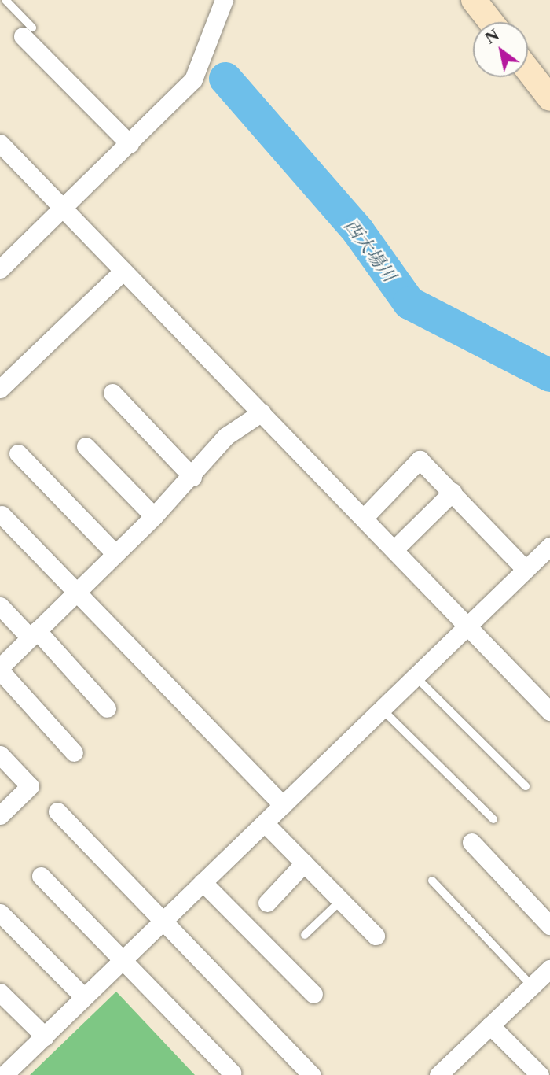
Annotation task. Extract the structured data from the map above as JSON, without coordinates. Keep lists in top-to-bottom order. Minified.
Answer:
{"water":["西大場川"],"north":"top left"}
